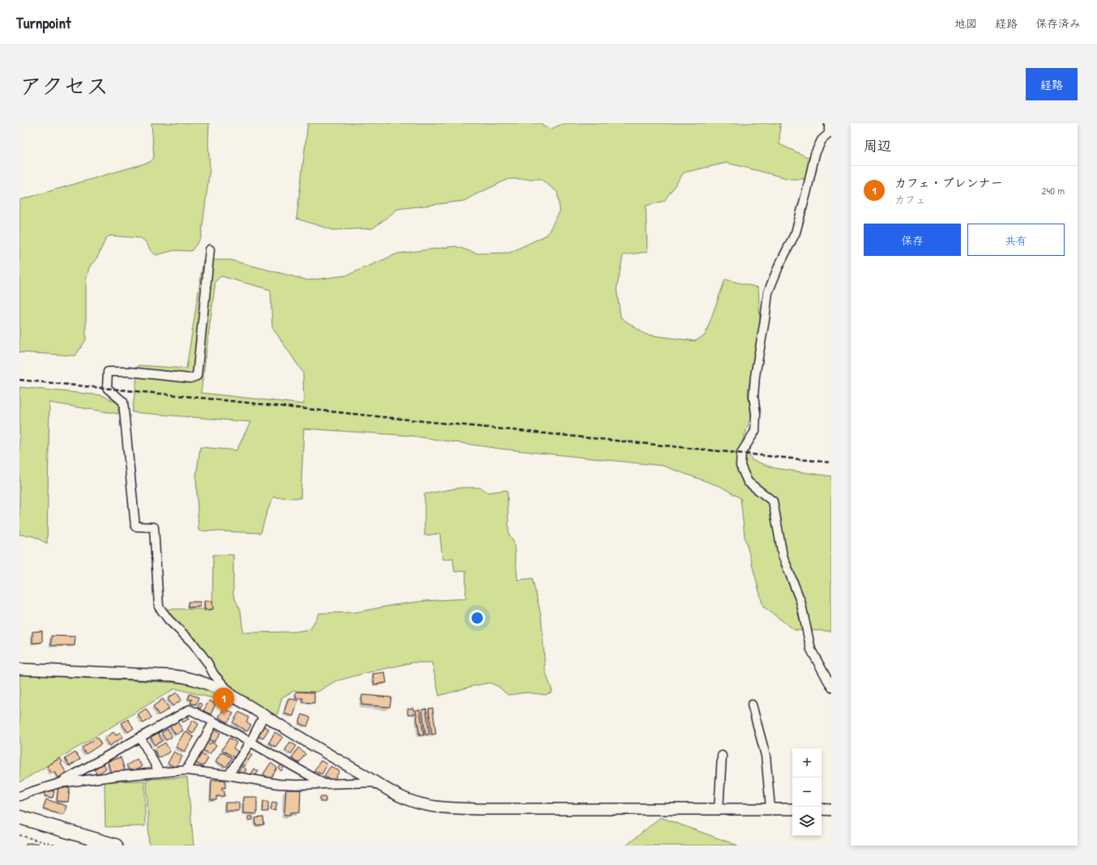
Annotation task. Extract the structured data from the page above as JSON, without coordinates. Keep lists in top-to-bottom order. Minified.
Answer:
{"page":{"header":"Turnpoint","nav":["地図","経路","保存済み"],"title":"アクセス","buttons":["経路",["保存","共有"]],"heading":"周辺","list":[{"mark":"1","name":"カフェ・ブレンナー","note":"カフェ","value":"240 m"}],"pins":"1","map_buttons":["+","−"]}}
